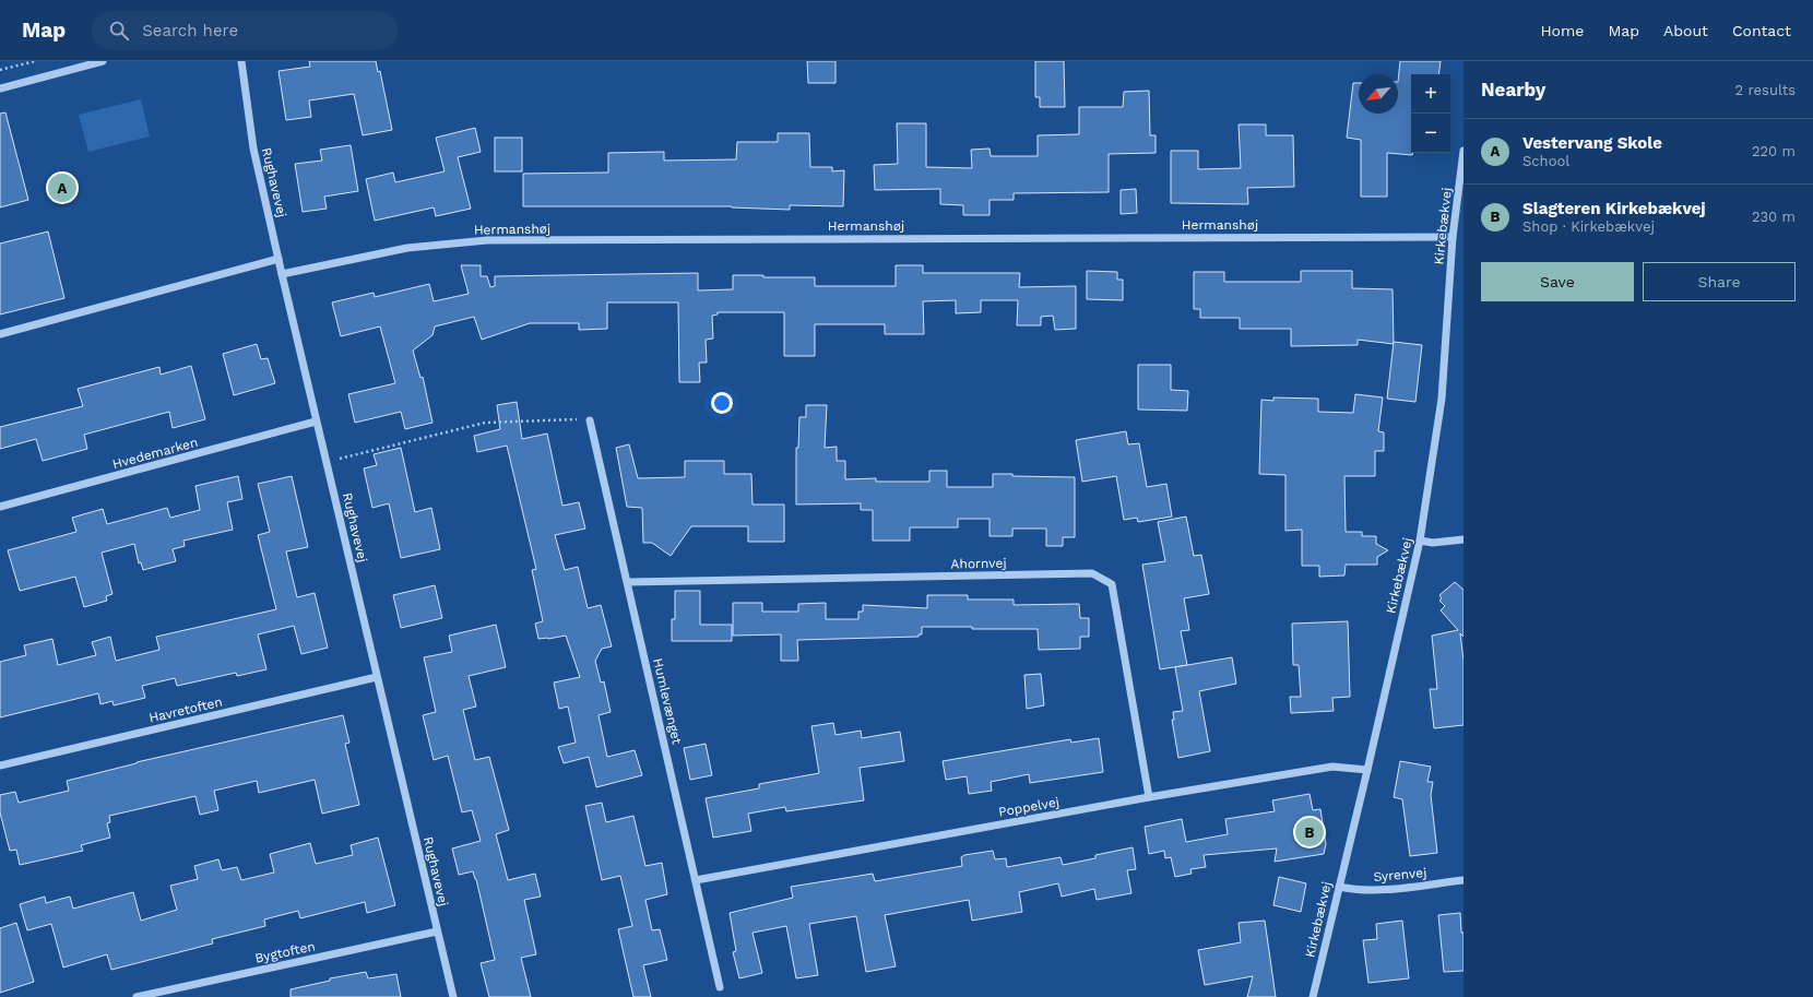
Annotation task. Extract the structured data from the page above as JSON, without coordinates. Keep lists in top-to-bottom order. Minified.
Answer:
{"streets":{"street":["Rughavevej","Hermanshøj","Kirkebækvej","Hvedemarken","Ahornvej","Humlevænget","Havretoften","Poppelvej","Syrenvej","Bygtoften"]},"crossings":[["Rughavevej","Hermanshøj"],["Rughavevej","Hvedemarken"],["Rughavevej","Havretoften"],["Rughavevej","Bygtoften"],["Hermanshøj","Kirkebækvej"],["Kirkebækvej","Poppelvej"],["Kirkebækvej","Syrenvej"],["Ahornvej","Humlevænget"],["Ahornvej","Poppelvej"],["Humlevænget","Poppelvej"]],"north":"bottom left","page":{"header":"Map","search":"Search here","nav":["Home","Map","About","Contact"],"heading":["Nearby","2 results"],"map_buttons":["+","−"],"list":[{"mark":"A","name":"Vestervang Skole","note":"School","value":"220 m"},{"mark":"B","name":"Slagteren Kirkebækvej","note":"Shop · Kirkebækvej","value":"230 m"}],"pins":["A","B"],"buttons":["Save","Share"]}}
